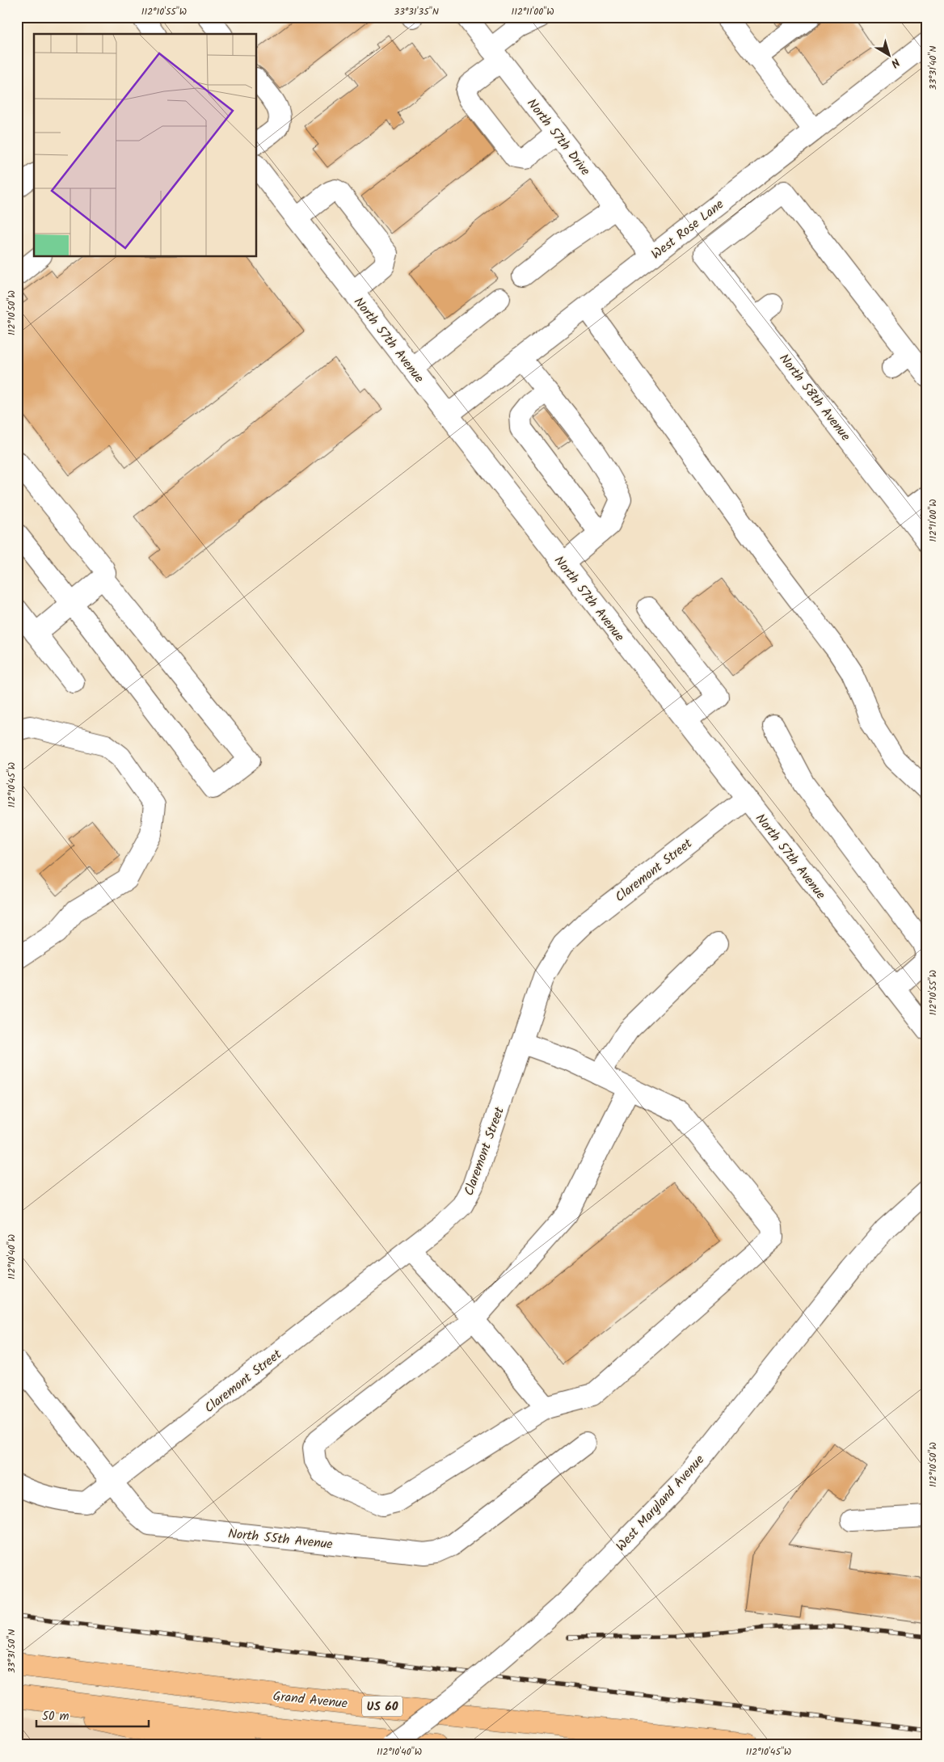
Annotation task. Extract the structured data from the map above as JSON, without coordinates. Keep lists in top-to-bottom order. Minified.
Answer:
{"streets":{"highway":["Grand Avenue","US 60"],"street":["North 57th Drive","West Rose Lane","North 57th Avenue","North 58th Avenue","Claremont Street","West Maryland Avenue","North 55th Avenue"]},"crossings":[["North 57th Drive","West Rose Lane"],["West Rose Lane","North 57th Avenue"],["North 57th Avenue","Claremont Street"],["Claremont Street","North 55th Avenue"]],"scale_bar":"50 m","north":"bottom right","coordinates":["112°10'55\"W","33°31'35\"N","112°11'00\"W","33°31'40\"N","112°10'50\"W","112°10'45\"W","112°10'40\"W","33°31'50\"N"]}
